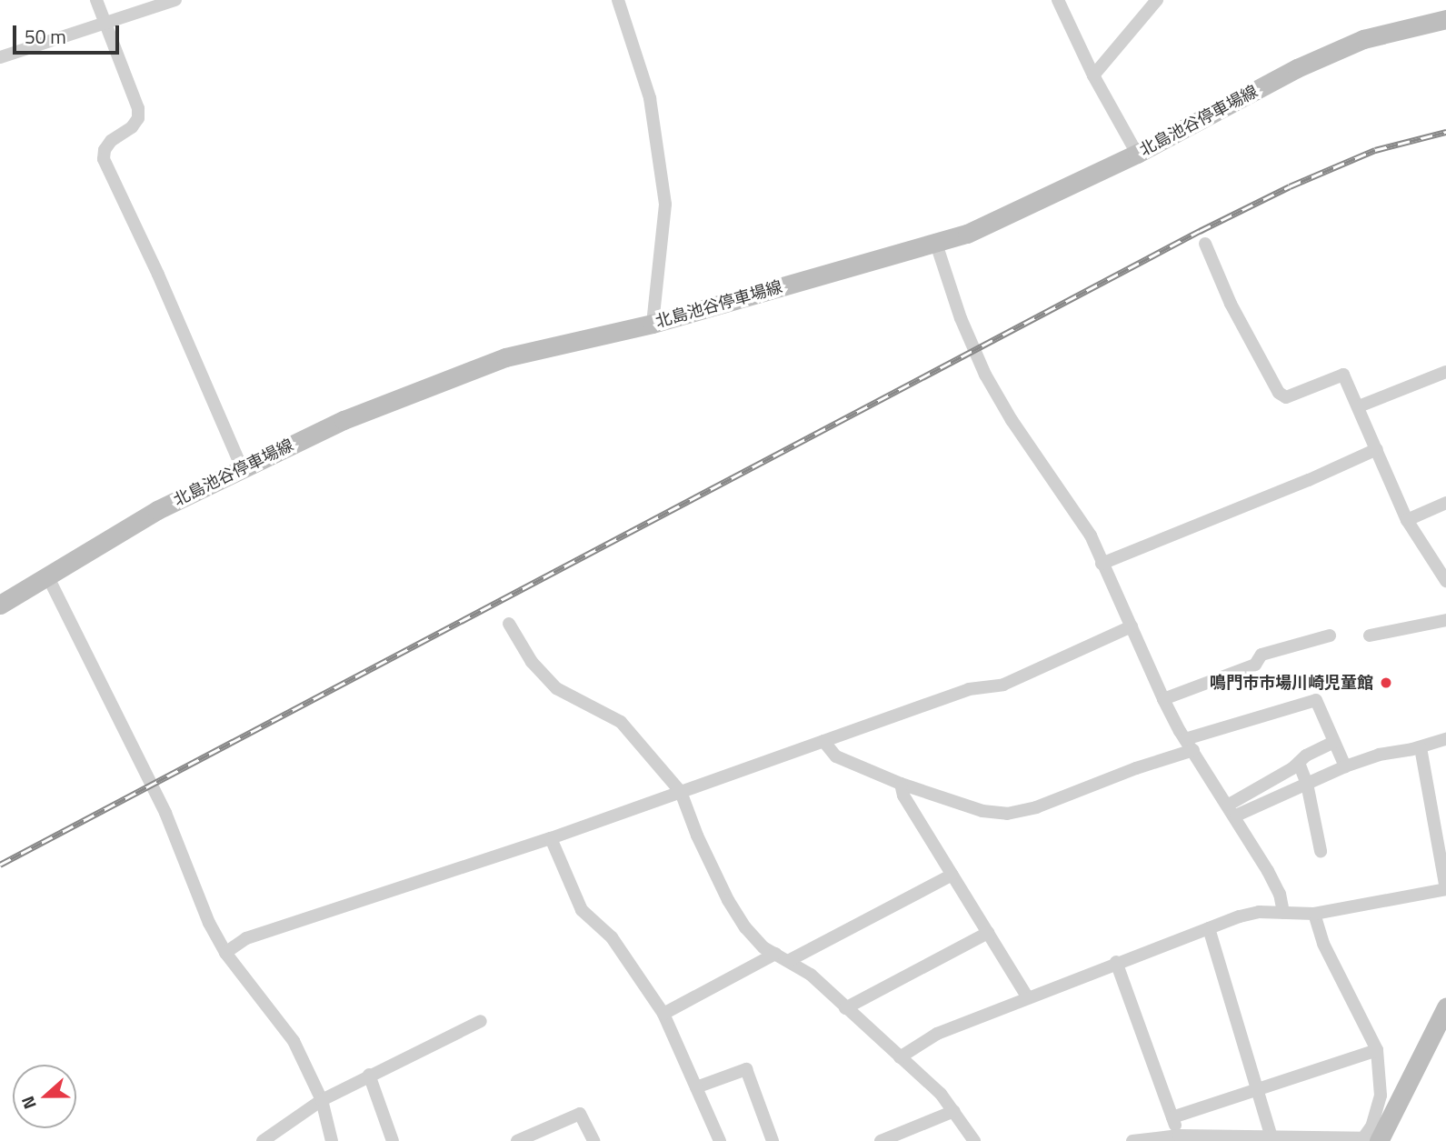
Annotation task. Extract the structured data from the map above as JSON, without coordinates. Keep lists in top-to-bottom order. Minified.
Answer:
{"streets":{"main road":["北島池谷停車場線"]},"places":["鳴門市市場川崎児童館"],"scale_bar":"50 m","north":"left"}
